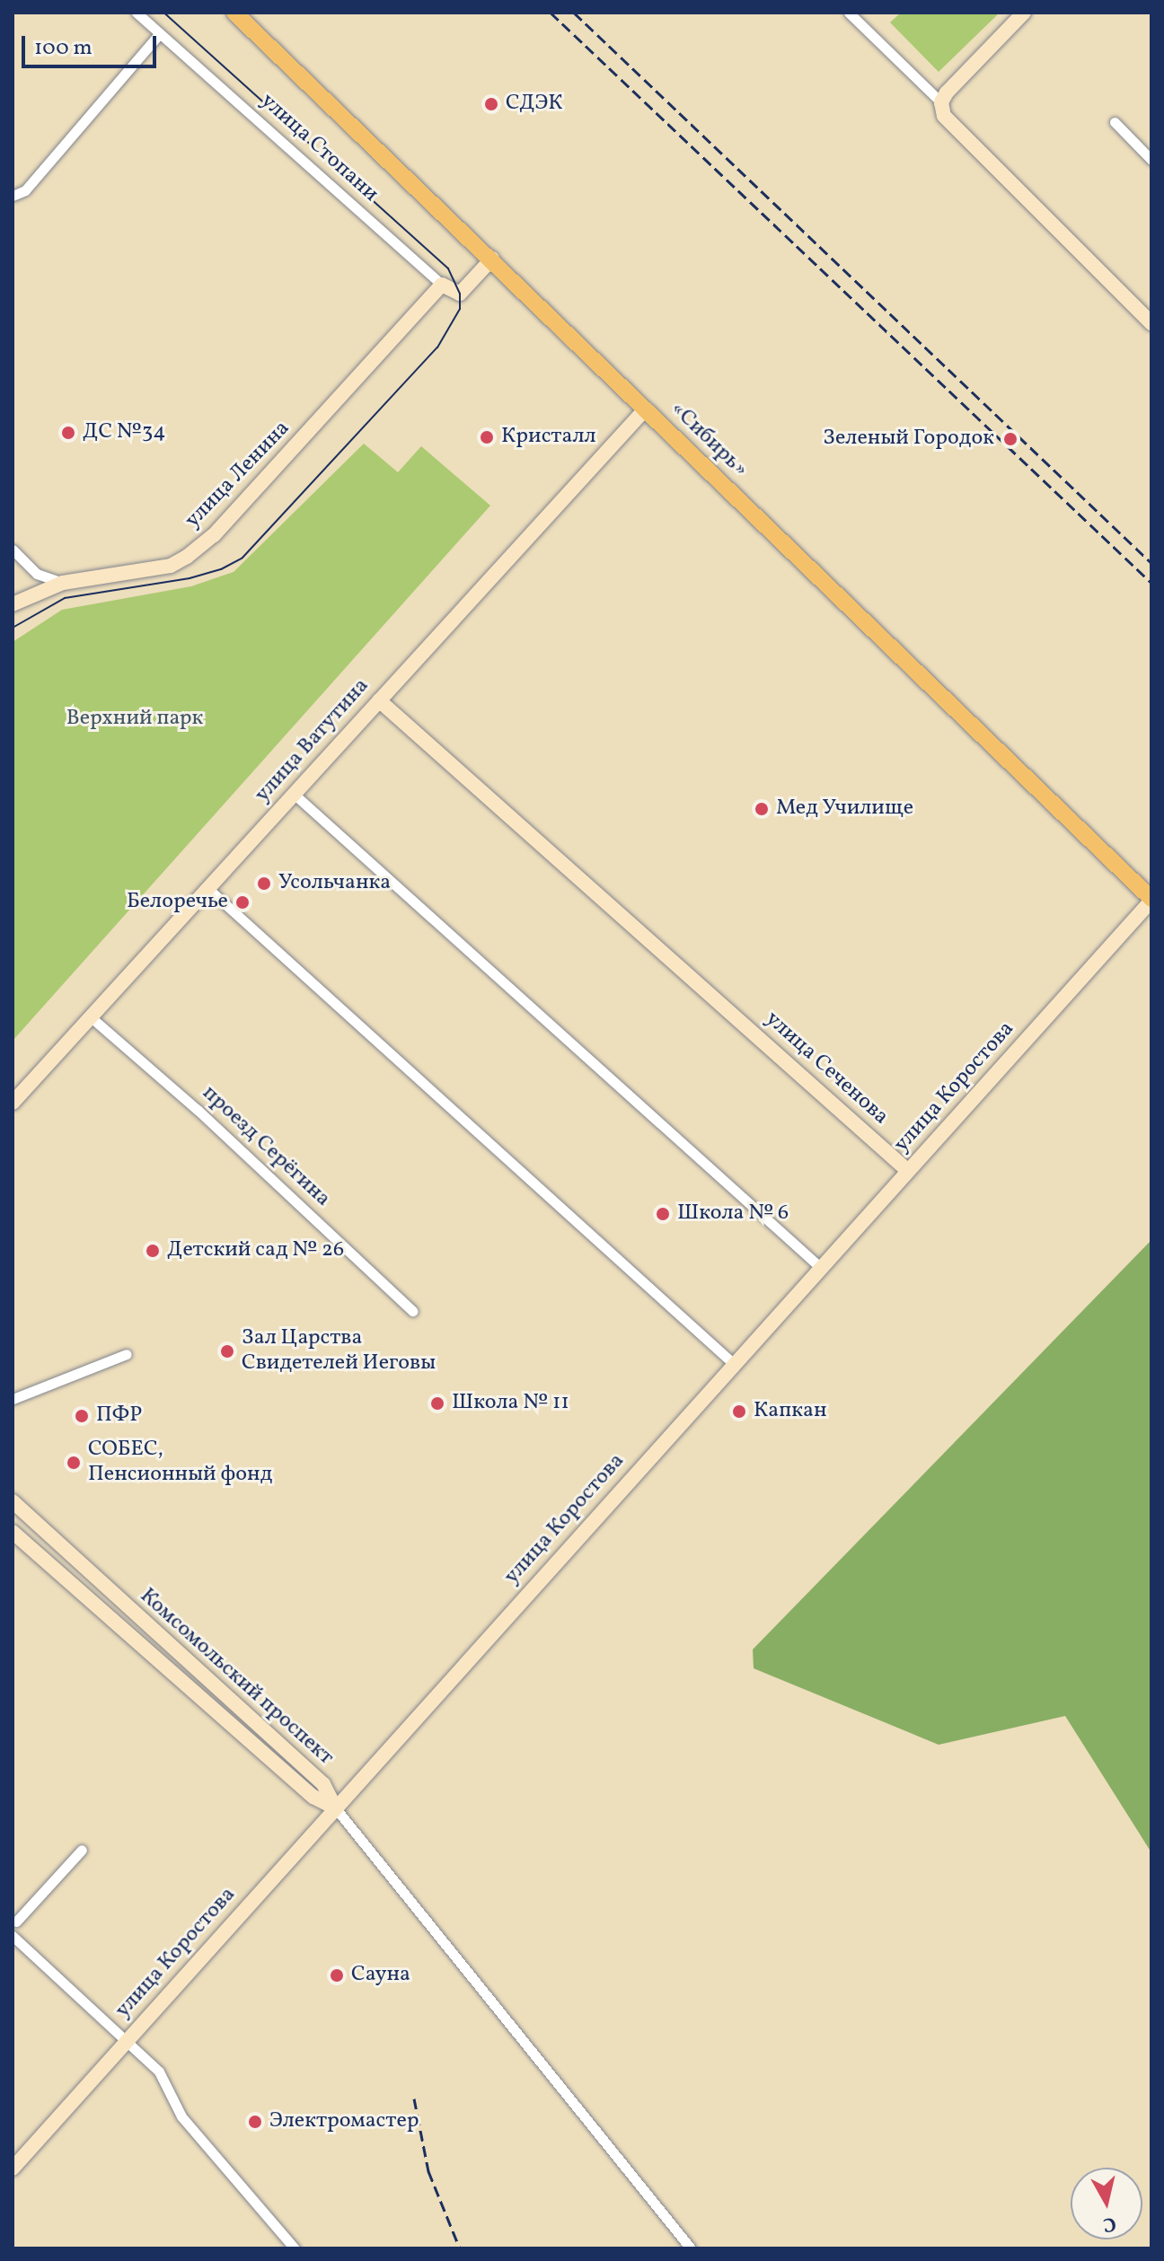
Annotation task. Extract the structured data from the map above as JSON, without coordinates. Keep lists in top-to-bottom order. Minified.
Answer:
{"streets":{"main road":["«Сибирь»"],"street":["улица Стопани","улица Ленина","улица Ватутина","улица Сеченова","улица Коростова","проезд Серёгина","Комсомольский проспект"]},"crossings":[["улица Стопани","улица Ленина"],["«Сибирь»","улица Ватутина"],["«Сибирь»","улица Коростова"],["улица Ватутина","улица Сеченова"],["улица Ватутина","проезд Серёгина"],["улица Сеченова","улица Коростова"],["улица Коростова","Комсомольский проспект"]],"parks":["Верхний парк"],"places":["СДЭК","ДС №34","Кристалл","Зеленый Городок","Мед Училище","Усольчанка","Белоречье","Школа № 6","Детский сад № 26","Зал Царства Свидетелей Иеговы","Школа № 11","Капкан","ПФР","СОБЕС, Пенсионный фонд","Сауна","Электромастер"],"scale_bar":"100 m","north":"bottom"}
